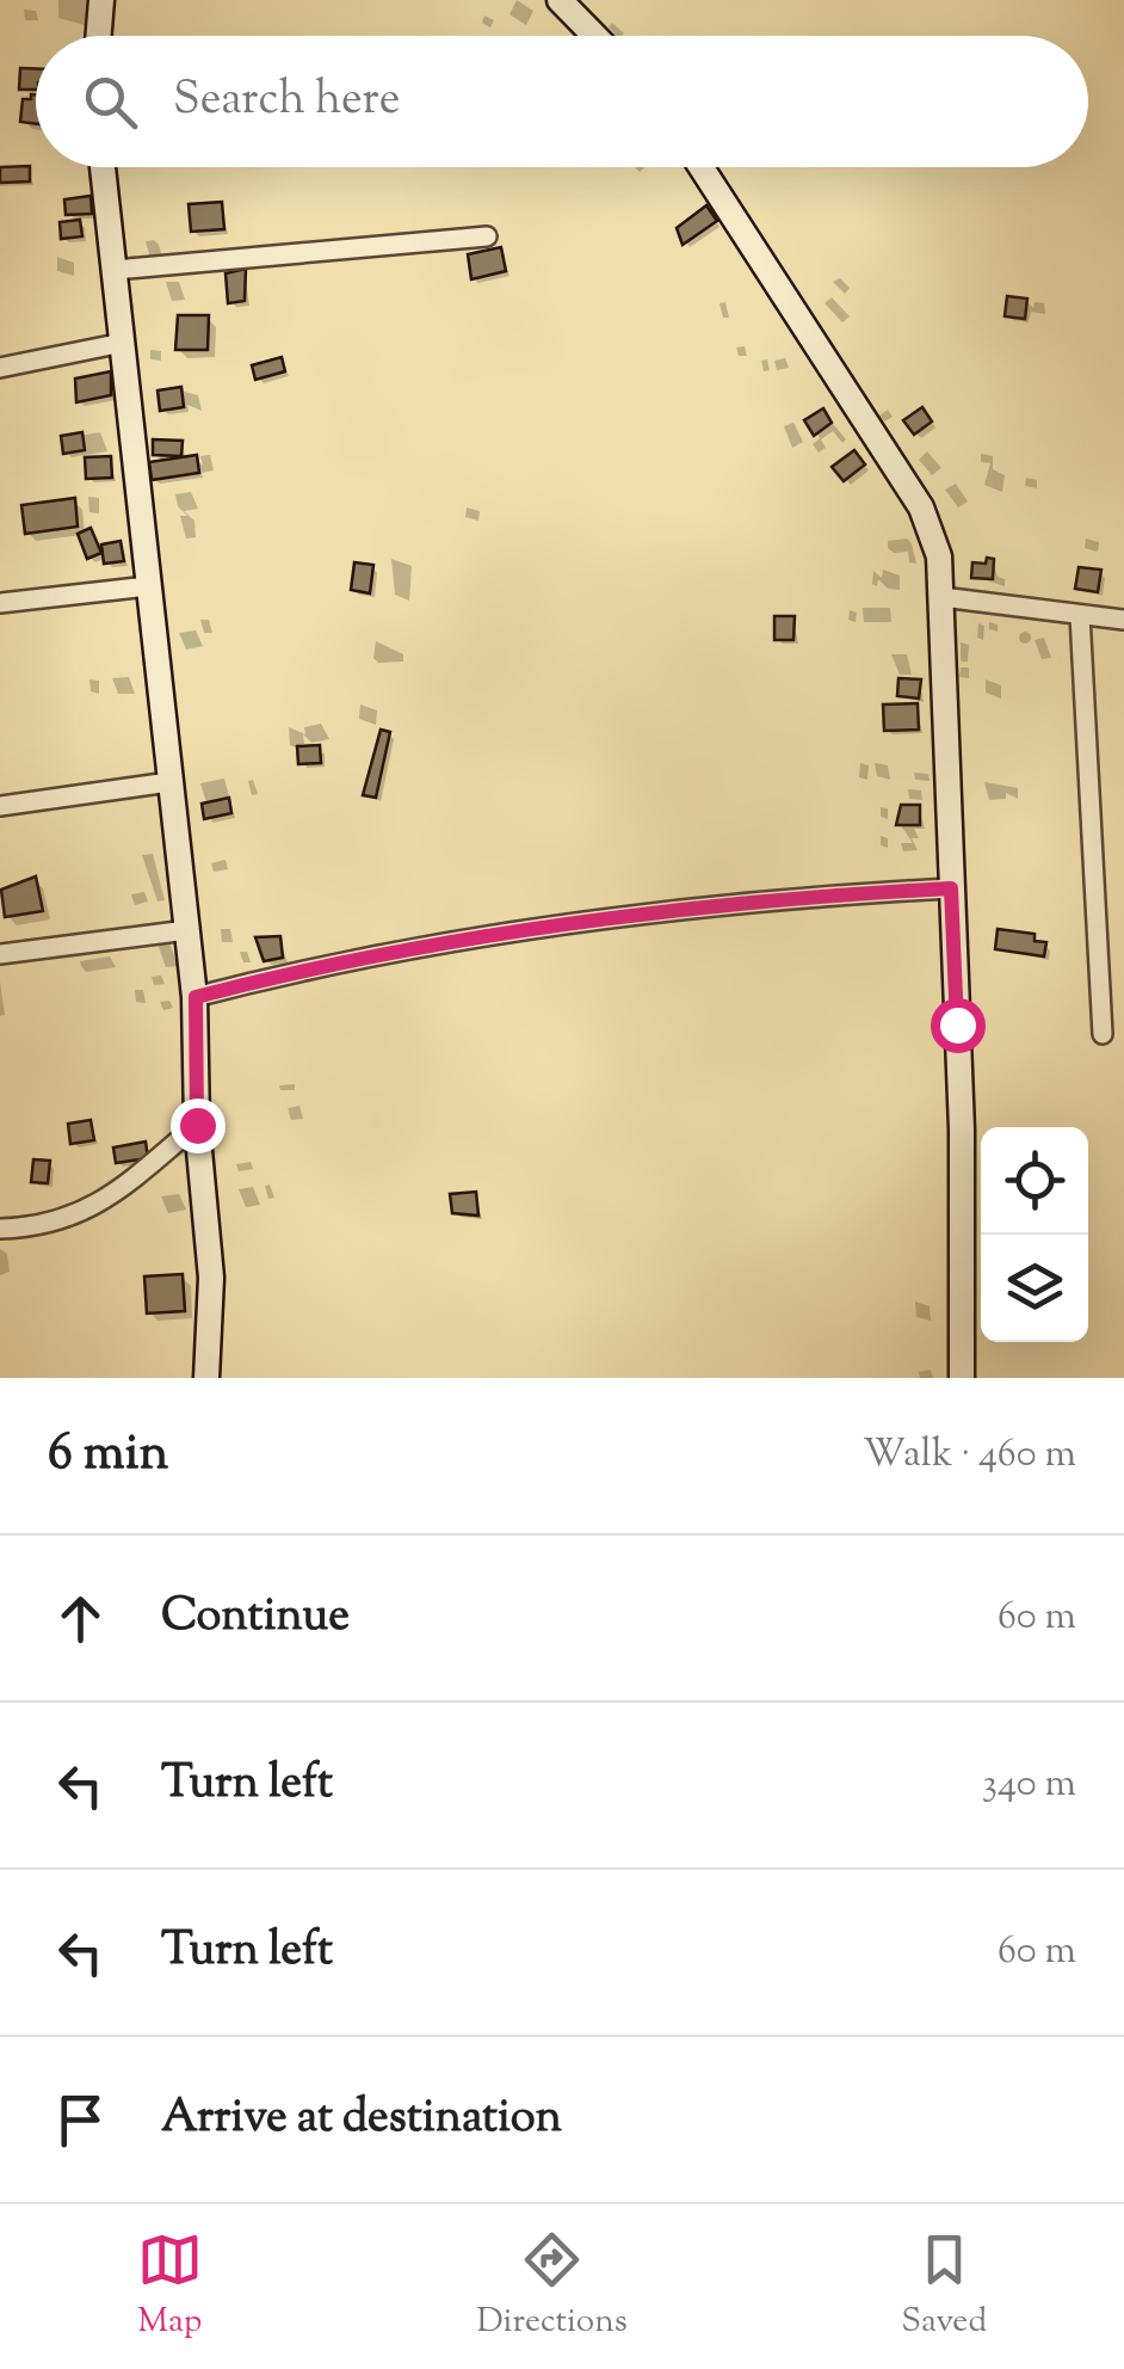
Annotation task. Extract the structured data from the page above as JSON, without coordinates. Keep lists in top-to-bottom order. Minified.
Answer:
{"page":{"search":"Search here","heading":["6 min","Walk · 460 m"],"list":[["Continue","60 m"],["Turn left","340 m"],["Turn left","60 m"],"Arrive at destination"],"nav":["Map","Directions","Saved"]}}
